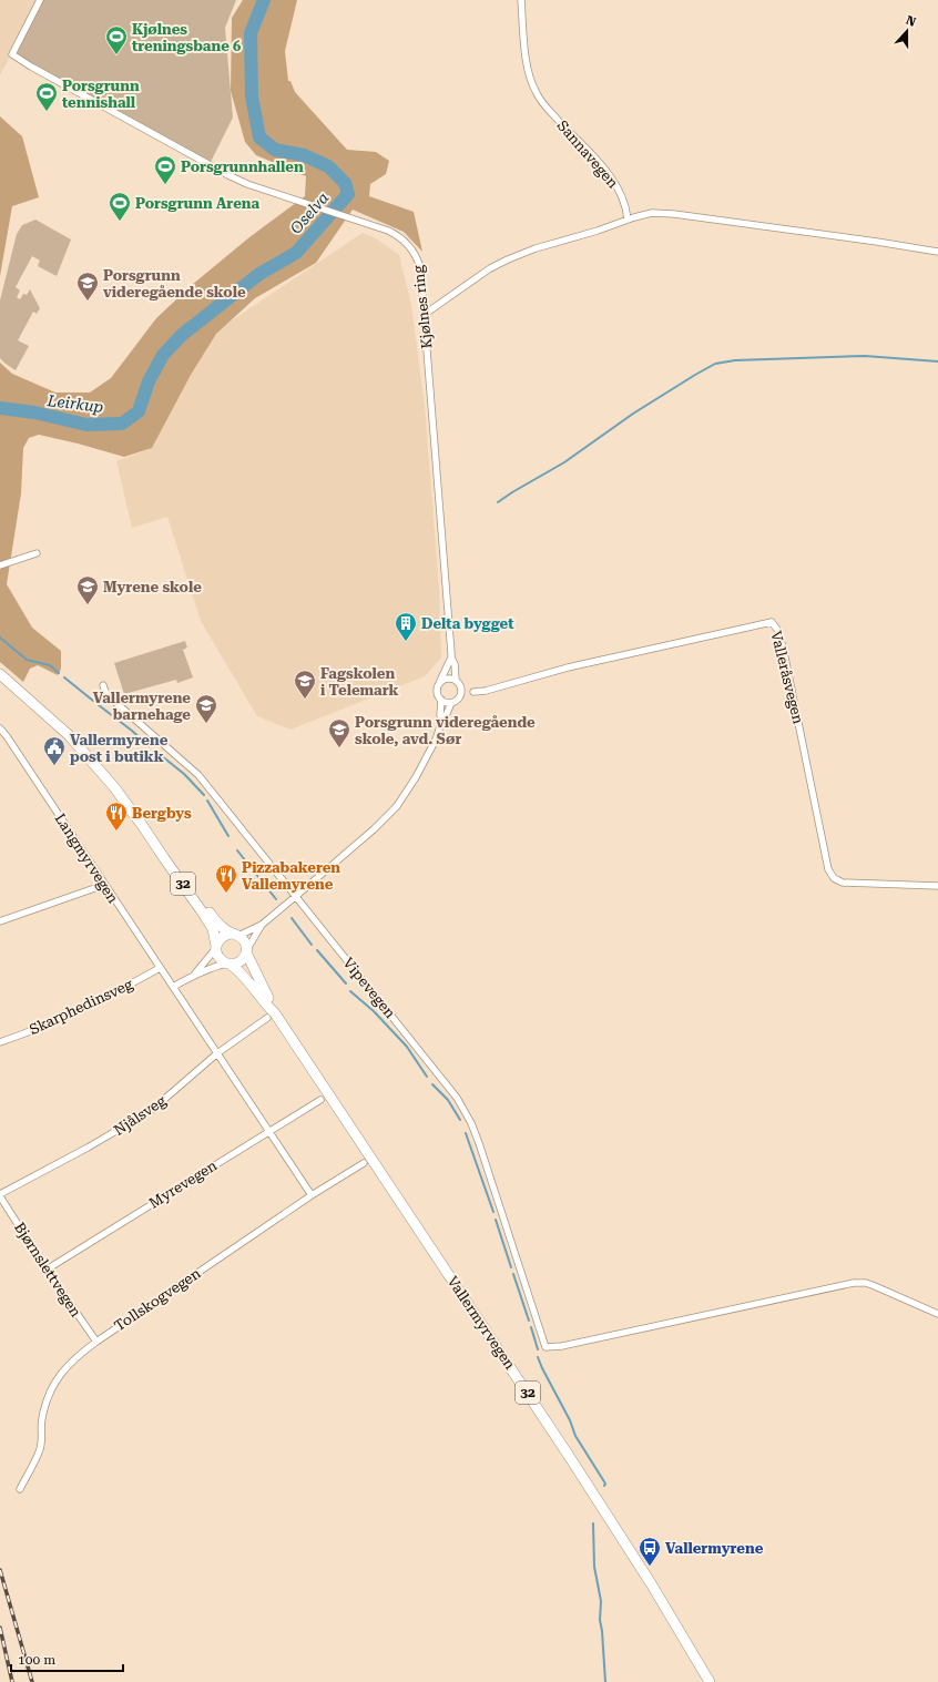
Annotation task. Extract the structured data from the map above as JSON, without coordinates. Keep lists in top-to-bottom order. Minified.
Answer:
{"streets":{"main road":["32","Vallermyrvegen"],"street":["Sannavegen","Kjølnes ring","Valleråsvegen","Langmyrvegen","Vipevegen","Skarphedinsveg","Njålsveg","Myrevegen","Bjørnslettvegen","Tollskogvegen"]},"crossings":[["Langmyrvegen","Skarphedinsveg"],["Langmyrvegen","Njålsveg"],["Langmyrvegen","Myrevegen"],["Langmyrvegen","Tollskogvegen"],["32","Vallermyrvegen"],["Njålsveg","Bjørnslettvegen"],["Njålsveg","Vallermyrvegen"],["Myrevegen","Bjørnslettvegen"],["Bjørnslettvegen","Tollskogvegen"]],"water":["Oselva","Leirkup"],"places":{"sports":["Kjølnes treningsbane 6","Porsgrunn tennishall","Porsgrunnhallen","Porsgrunn Arena"],"school or university":["Porsgrunn videregående skole","Myrene skole","Fagskolen i Telemark","Vallermyrene barnehage","Porsgrunn videregående skole, avd. Sør"],"building":["Delta bygget"],"public building":["Vallermyrene post i butikk"],"restaurant":["Bergbys","Pizzabakeren Vallemyrene"],"bus stop":["Vallermyrene"]},"scale_bar":"100 m","north":"top"}
